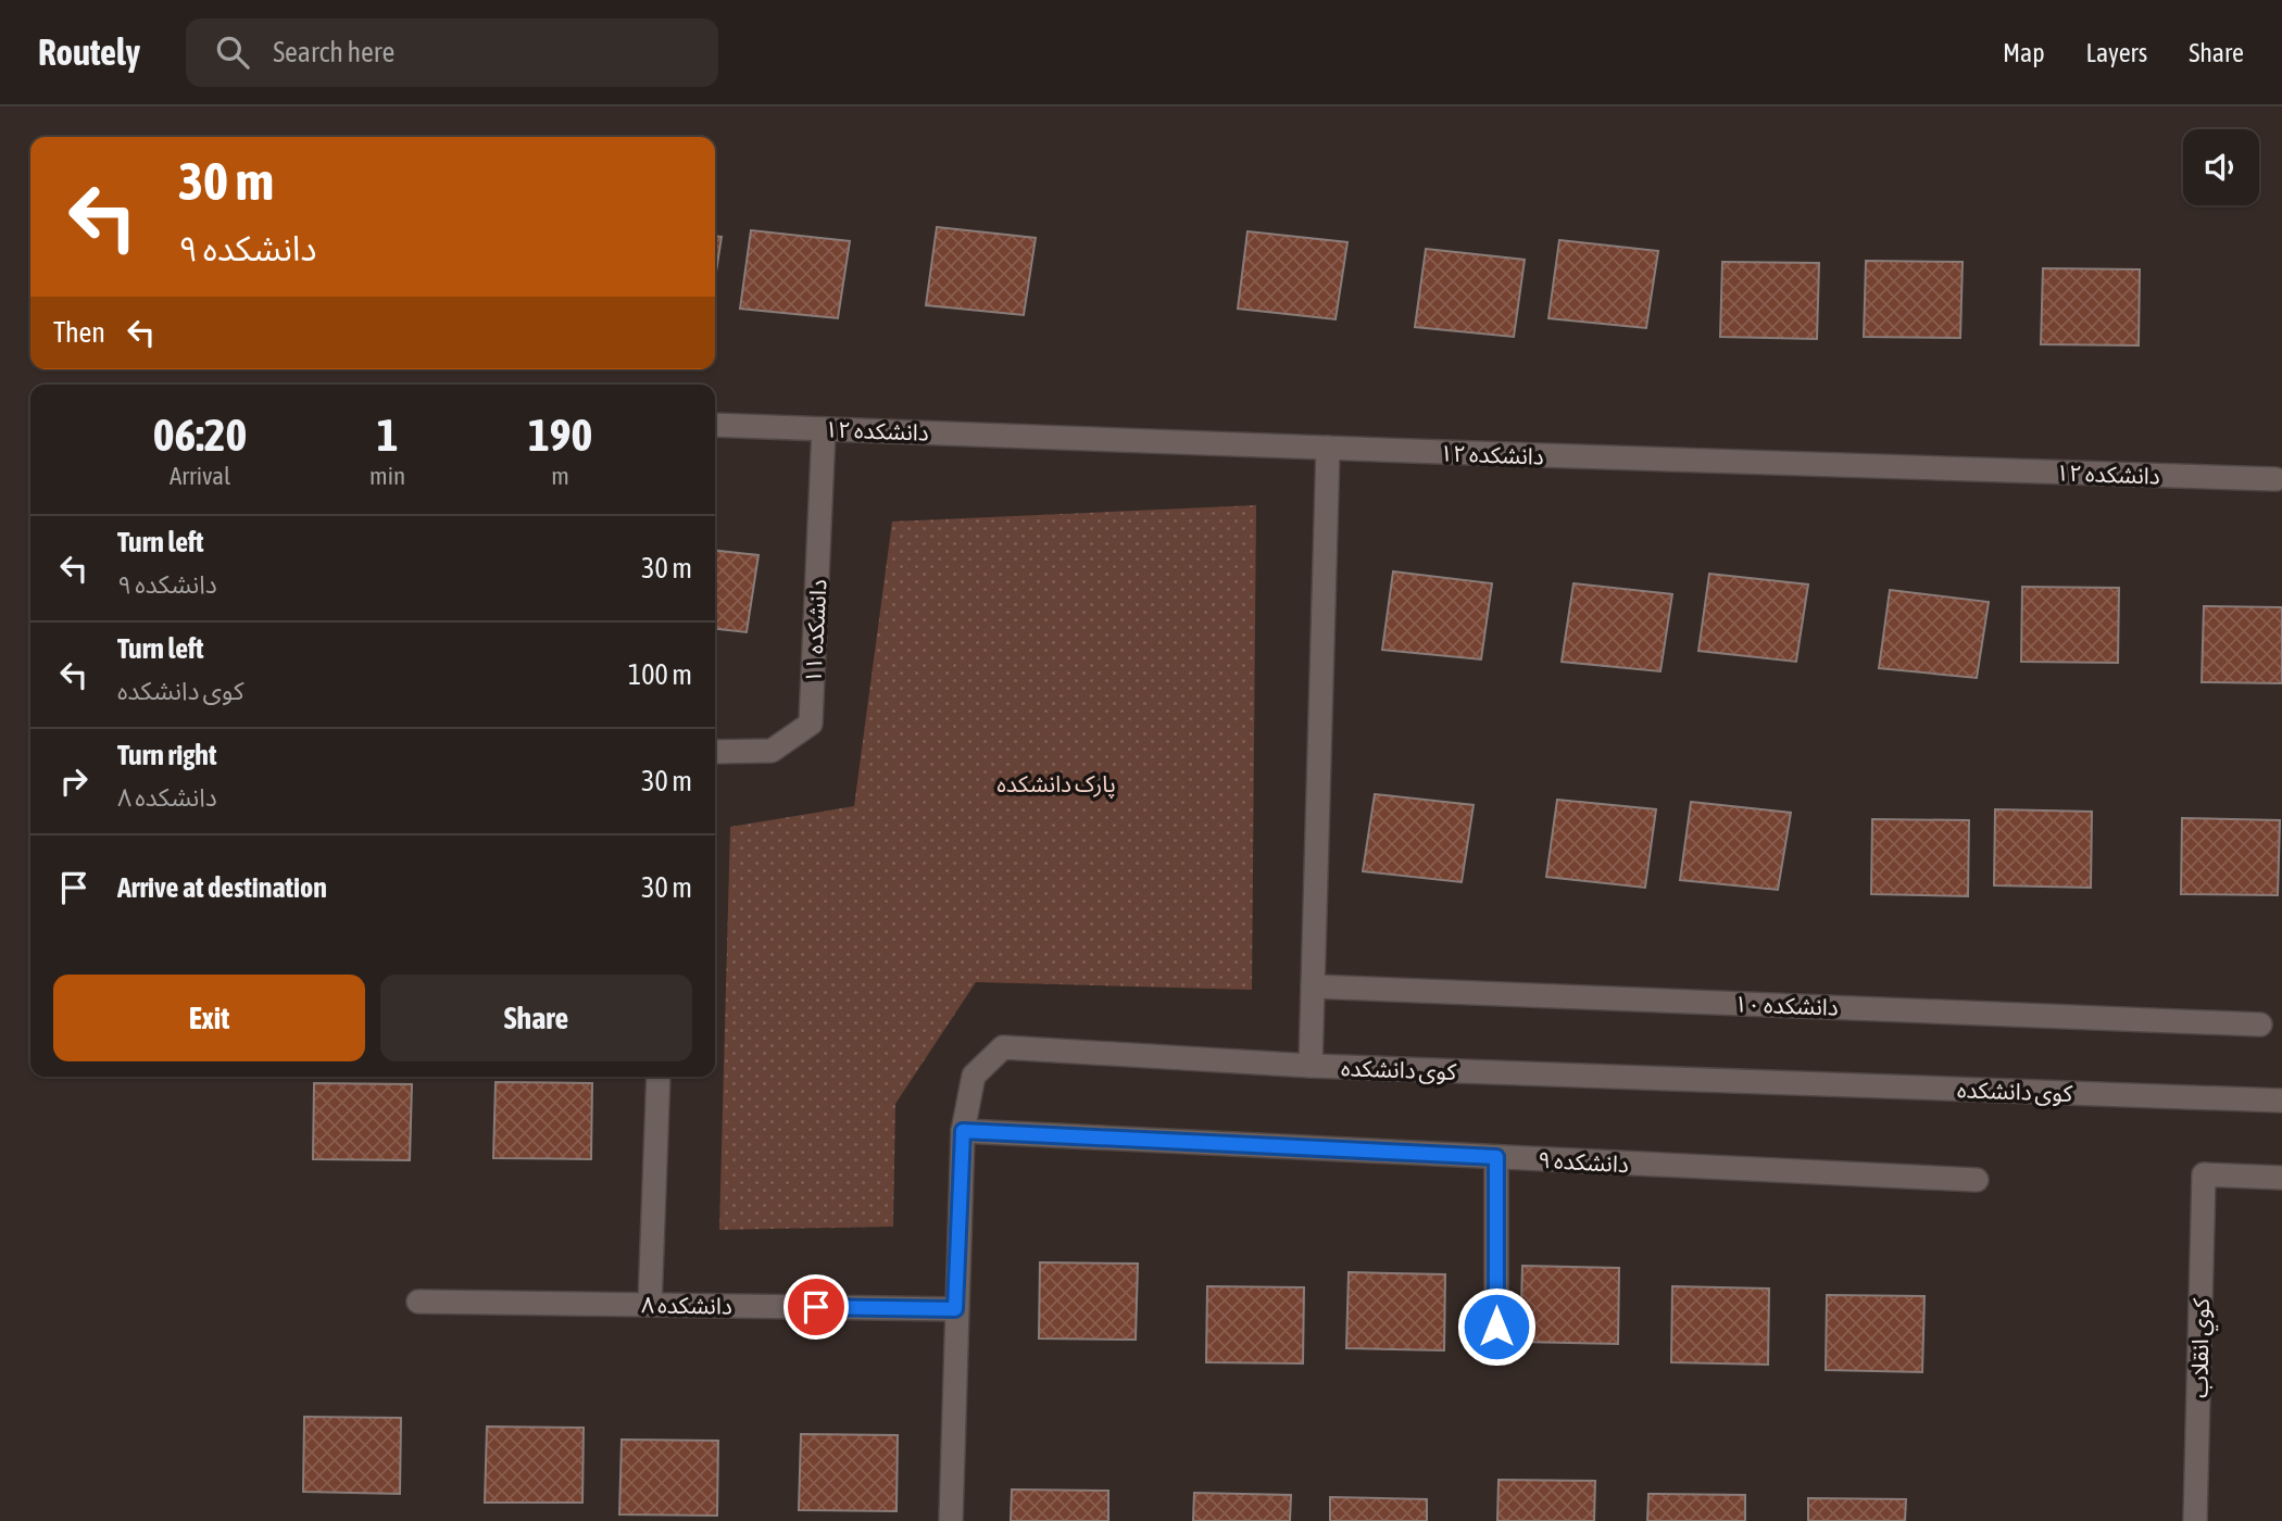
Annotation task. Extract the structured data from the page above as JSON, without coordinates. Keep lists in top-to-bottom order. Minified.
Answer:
{"streets":{"street":["دانشکده ۱۲","دانشکده ۱۱","دانشکده ۱۰","کوی دانشکده","دانشکده ۹","دانشکده ۸","كوي انقلاب"]},"crossings":[["دانشکده ۱۲","دانشکده ۱۱"],["کوی دانشکده","دانشکده ۹"],["کوی دانشکده","دانشکده ۸"]],"parks":["پارک دانشکده"],"page":{"header":"Routely","search":"Search here","nav":["Map","Layers","Share"],"turn":["30 m","دانشکده ۹"],"then":"Then","eta":["06:20","Arrival","1","min","190","m"],"list":[{"name":"Turn left","note":"دانشکده ۹","value":"30 m"},{"name":"Turn left","note":"کوی دانشکده","value":"100 m"},{"name":"Turn right","note":"دانشکده ۸","value":"30 m"},{"name":"Arrive at destination","value":"30 m"}],"buttons":["Exit","Share"]}}
